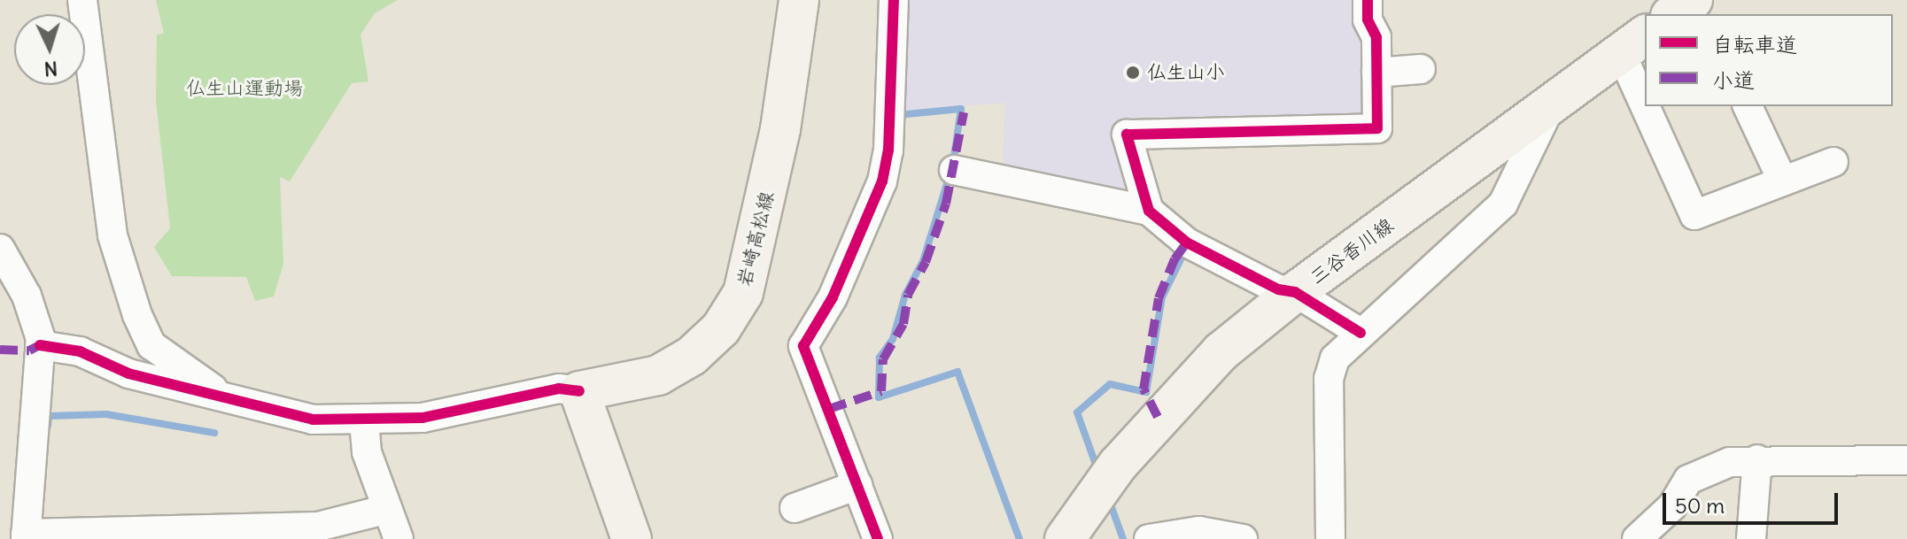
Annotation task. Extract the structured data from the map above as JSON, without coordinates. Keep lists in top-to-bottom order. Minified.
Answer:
{"streets":{"main road":["岩崎高松線","三谷香川線"]},"parks":["仏生山運動場"],"places":["仏生山小"],"legend":["自転車道","小道"],"scale_bar":"50 m","north":"bottom"}
